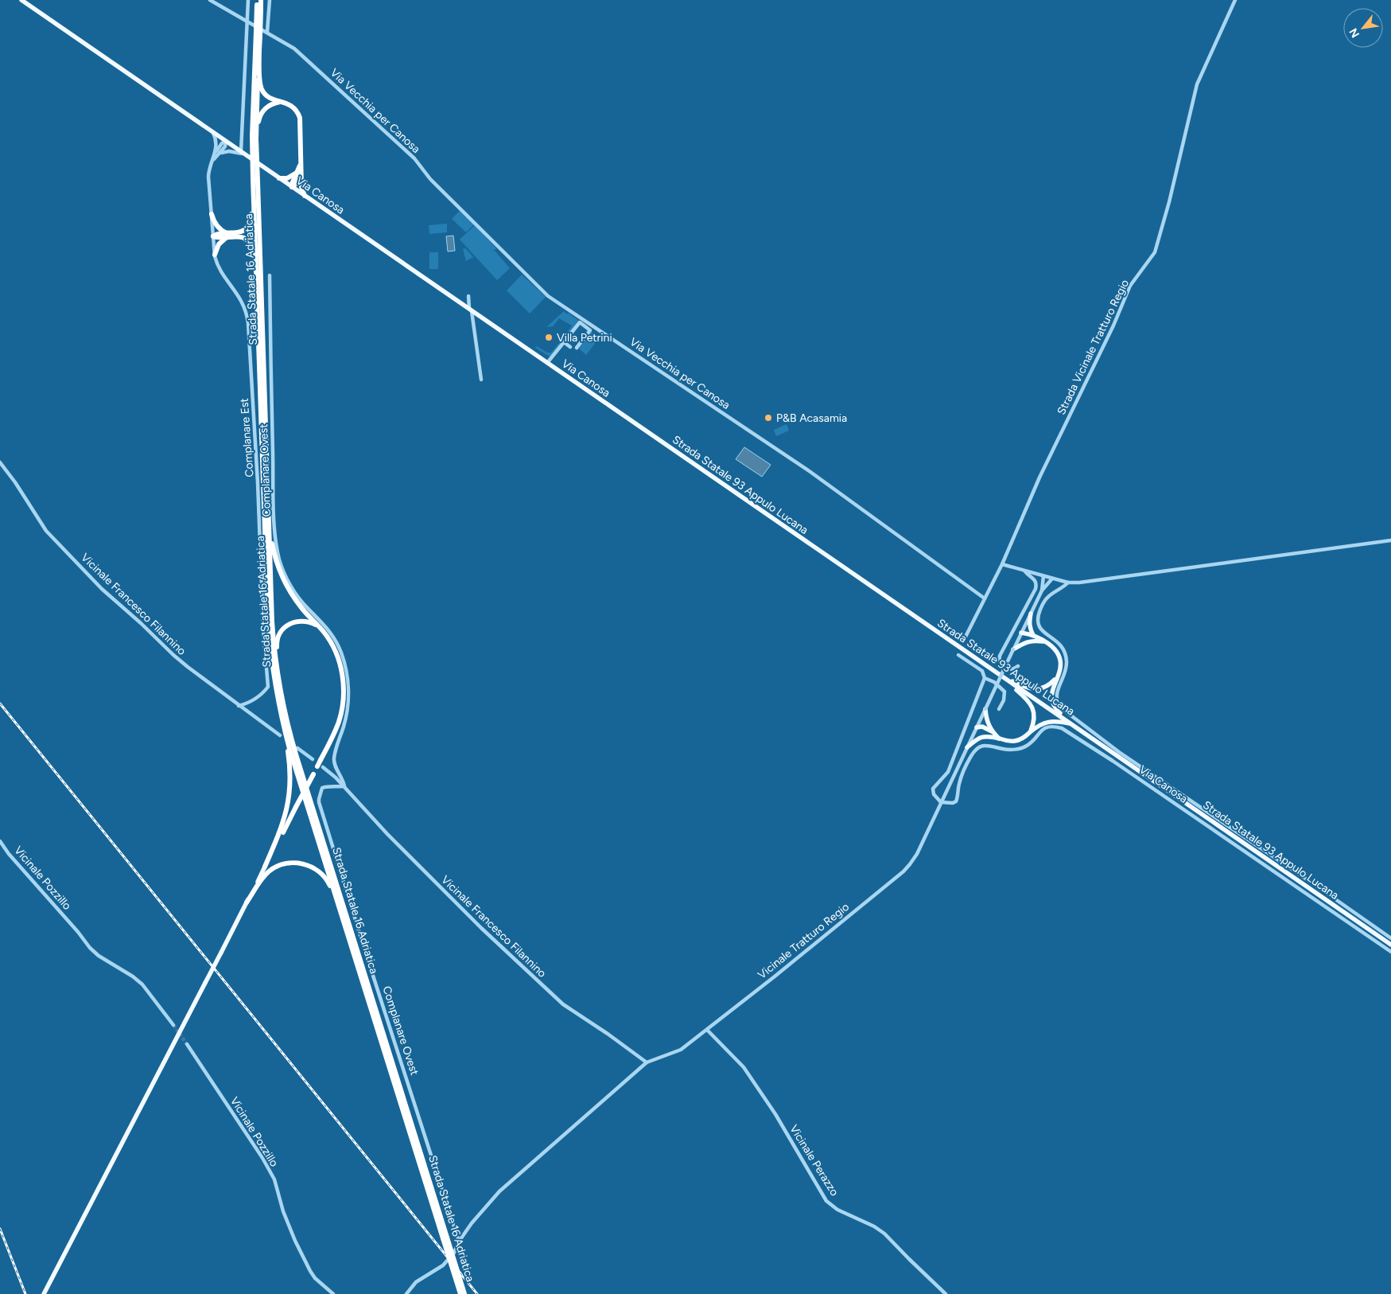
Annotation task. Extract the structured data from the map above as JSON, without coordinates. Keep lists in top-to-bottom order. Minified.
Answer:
{"streets":{"highway":["Strada Statale 16 Adriatica"],"main road":["Via Canosa","Strada Statale 93 Appulo Lucana"],"street":["Via Vecchia per Canosa","Strada Vicinale Tratturo Regio","Complanare Est","Complanare Ovest","Vicinale Francesco Filannino","Vicinale Pozzillo","Vicinale Tratturo Regio","Vicinale Perazzo"]},"crossings":[["Via Vecchia per Canosa","Strada Vicinale Tratturo Regio"],["Via Canosa","Complanare Est"],["Via Canosa","Strada Statale 93 Appulo Lucana"],["Via Canosa","Vicinale Tratturo Regio"],["Complanare Est","Vicinale Francesco Filannino"],["Complanare Ovest","Vicinale Francesco Filannino"],["Vicinale Francesco Filannino","Vicinale Tratturo Regio"],["Vicinale Tratturo Regio","Vicinale Perazzo"]],"places":["Villa Petrini","P&B Acasamia"],"north":"bottom left"}
